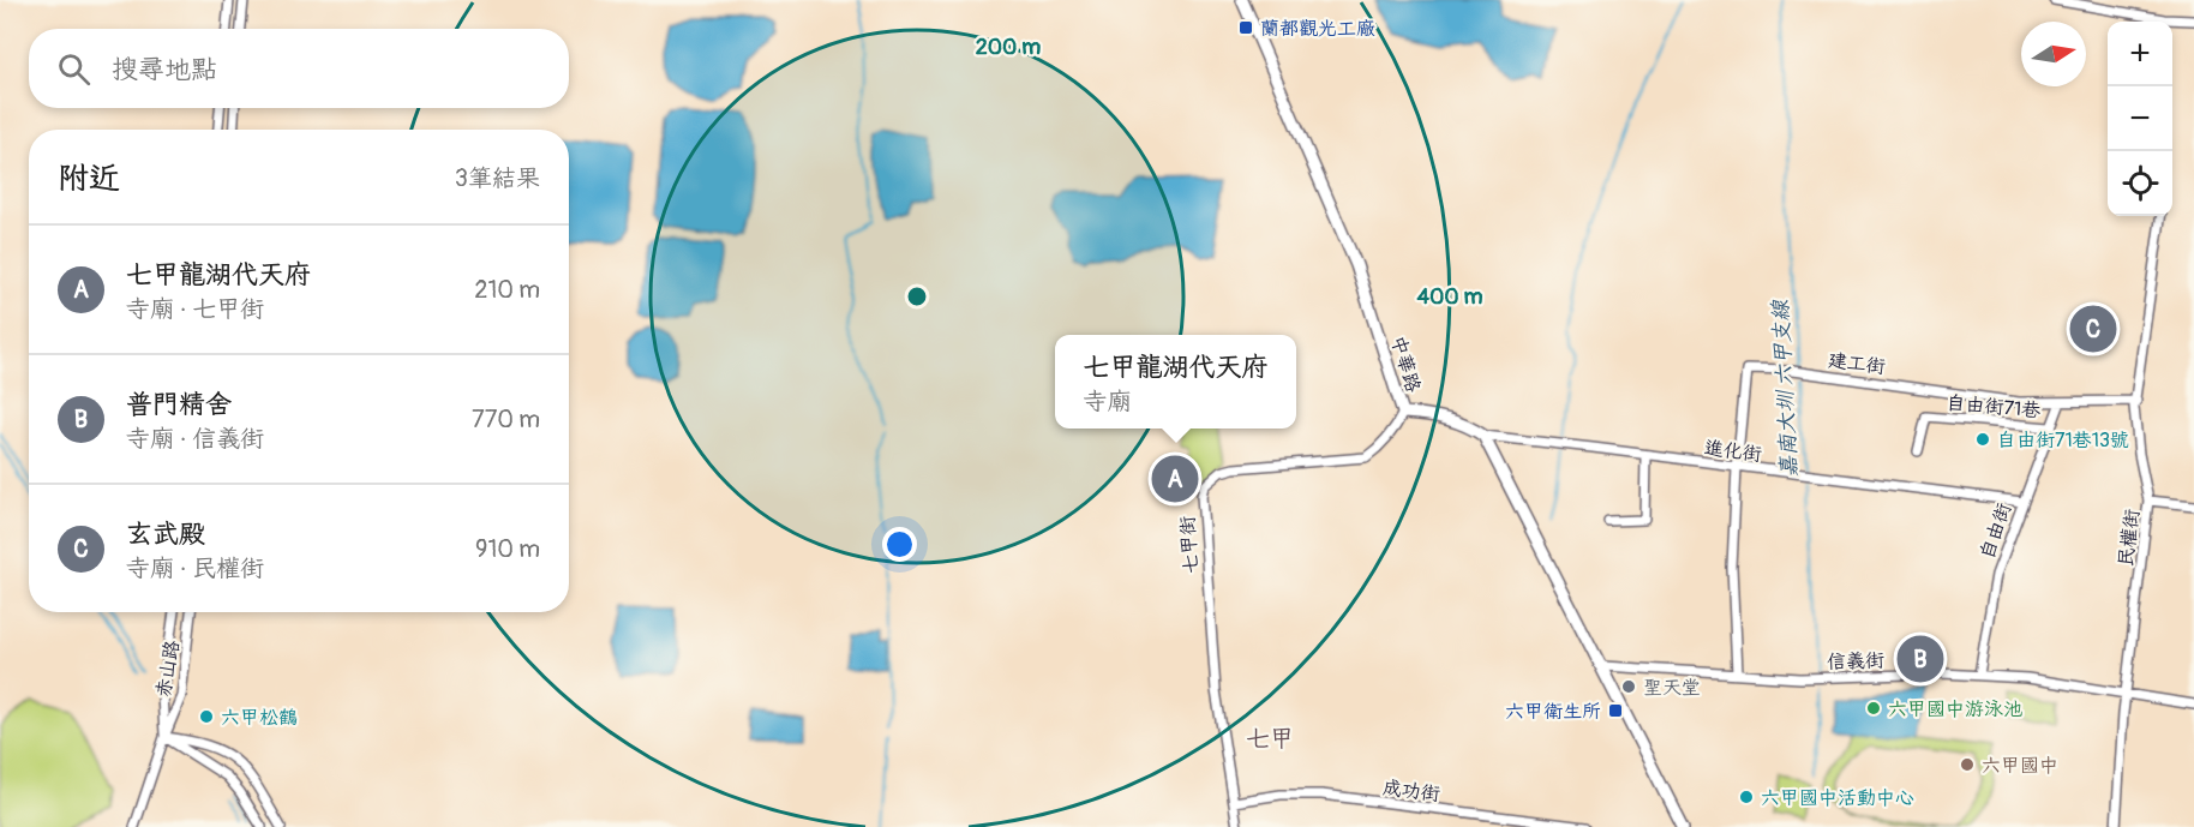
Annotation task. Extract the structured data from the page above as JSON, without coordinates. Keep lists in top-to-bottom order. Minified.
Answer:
{"streets":{"street":["建工街","中華路","自由街71巷","進化街","自由街","民權街","七甲街","信義街","赤山路","成功街"]},"crossings":[["建工街","進化街"],["建工街","自由街"],["建工街","民權街"],["建工街","信義街"],["中華路","進化街"],["中華路","七甲街"],["自由街71巷","自由街"],["進化街","自由街"],["自由街","信義街"],["民權街","信義街"],["七甲街","成功街"]],"districts":["七甲"],"water":["嘉南大圳 六甲支線"],"places":{"transit":["蘭都觀光工廠","六甲衛生所"],"other":["自由街71巷13號","聖天堂","六甲國中游泳池","六甲松鶴","六甲國中","六甲國中活動中心"]},"north":"right","page":{"map_buttons":["+","−"],"search":"搜尋地點","heading":["附近","3筆結果"],"list":[{"mark":"A","name":"七甲龍湖代天府","note":"寺廟 · 七甲街","value":"210 m"},{"mark":"B","name":"普門精舍","note":"寺廟 · 信義街","value":"770 m"},{"mark":"C","name":"玄武殿","note":"寺廟 · 民權街","value":"910 m"}],"pins":["C","A","B"],"popup":["七甲龍湖代天府","寺廟"]},"rings":["200 m","400 m"]}
